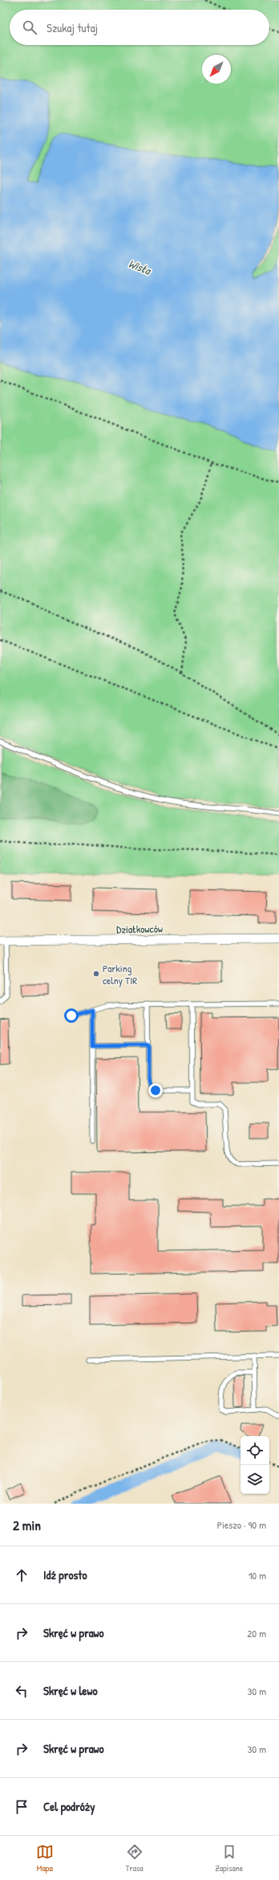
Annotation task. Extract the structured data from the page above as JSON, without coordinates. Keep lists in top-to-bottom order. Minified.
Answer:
{"streets":{"street":["Działkowców"]},"water":["Wisła"],"places":["Parking celny TIR"],"north":"bottom left","page":{"search":"Szukaj tutaj","heading":["2 min","Pieszo · 90 m"],"list":[["Idź prosto","10 m"],["Skręć w prawo","20 m"],["Skręć w lewo","30 m"],["Skręć w prawo","30 m"],"Cel podróży"],"nav":["Mapa","Trasa","Zapisane"]}}
